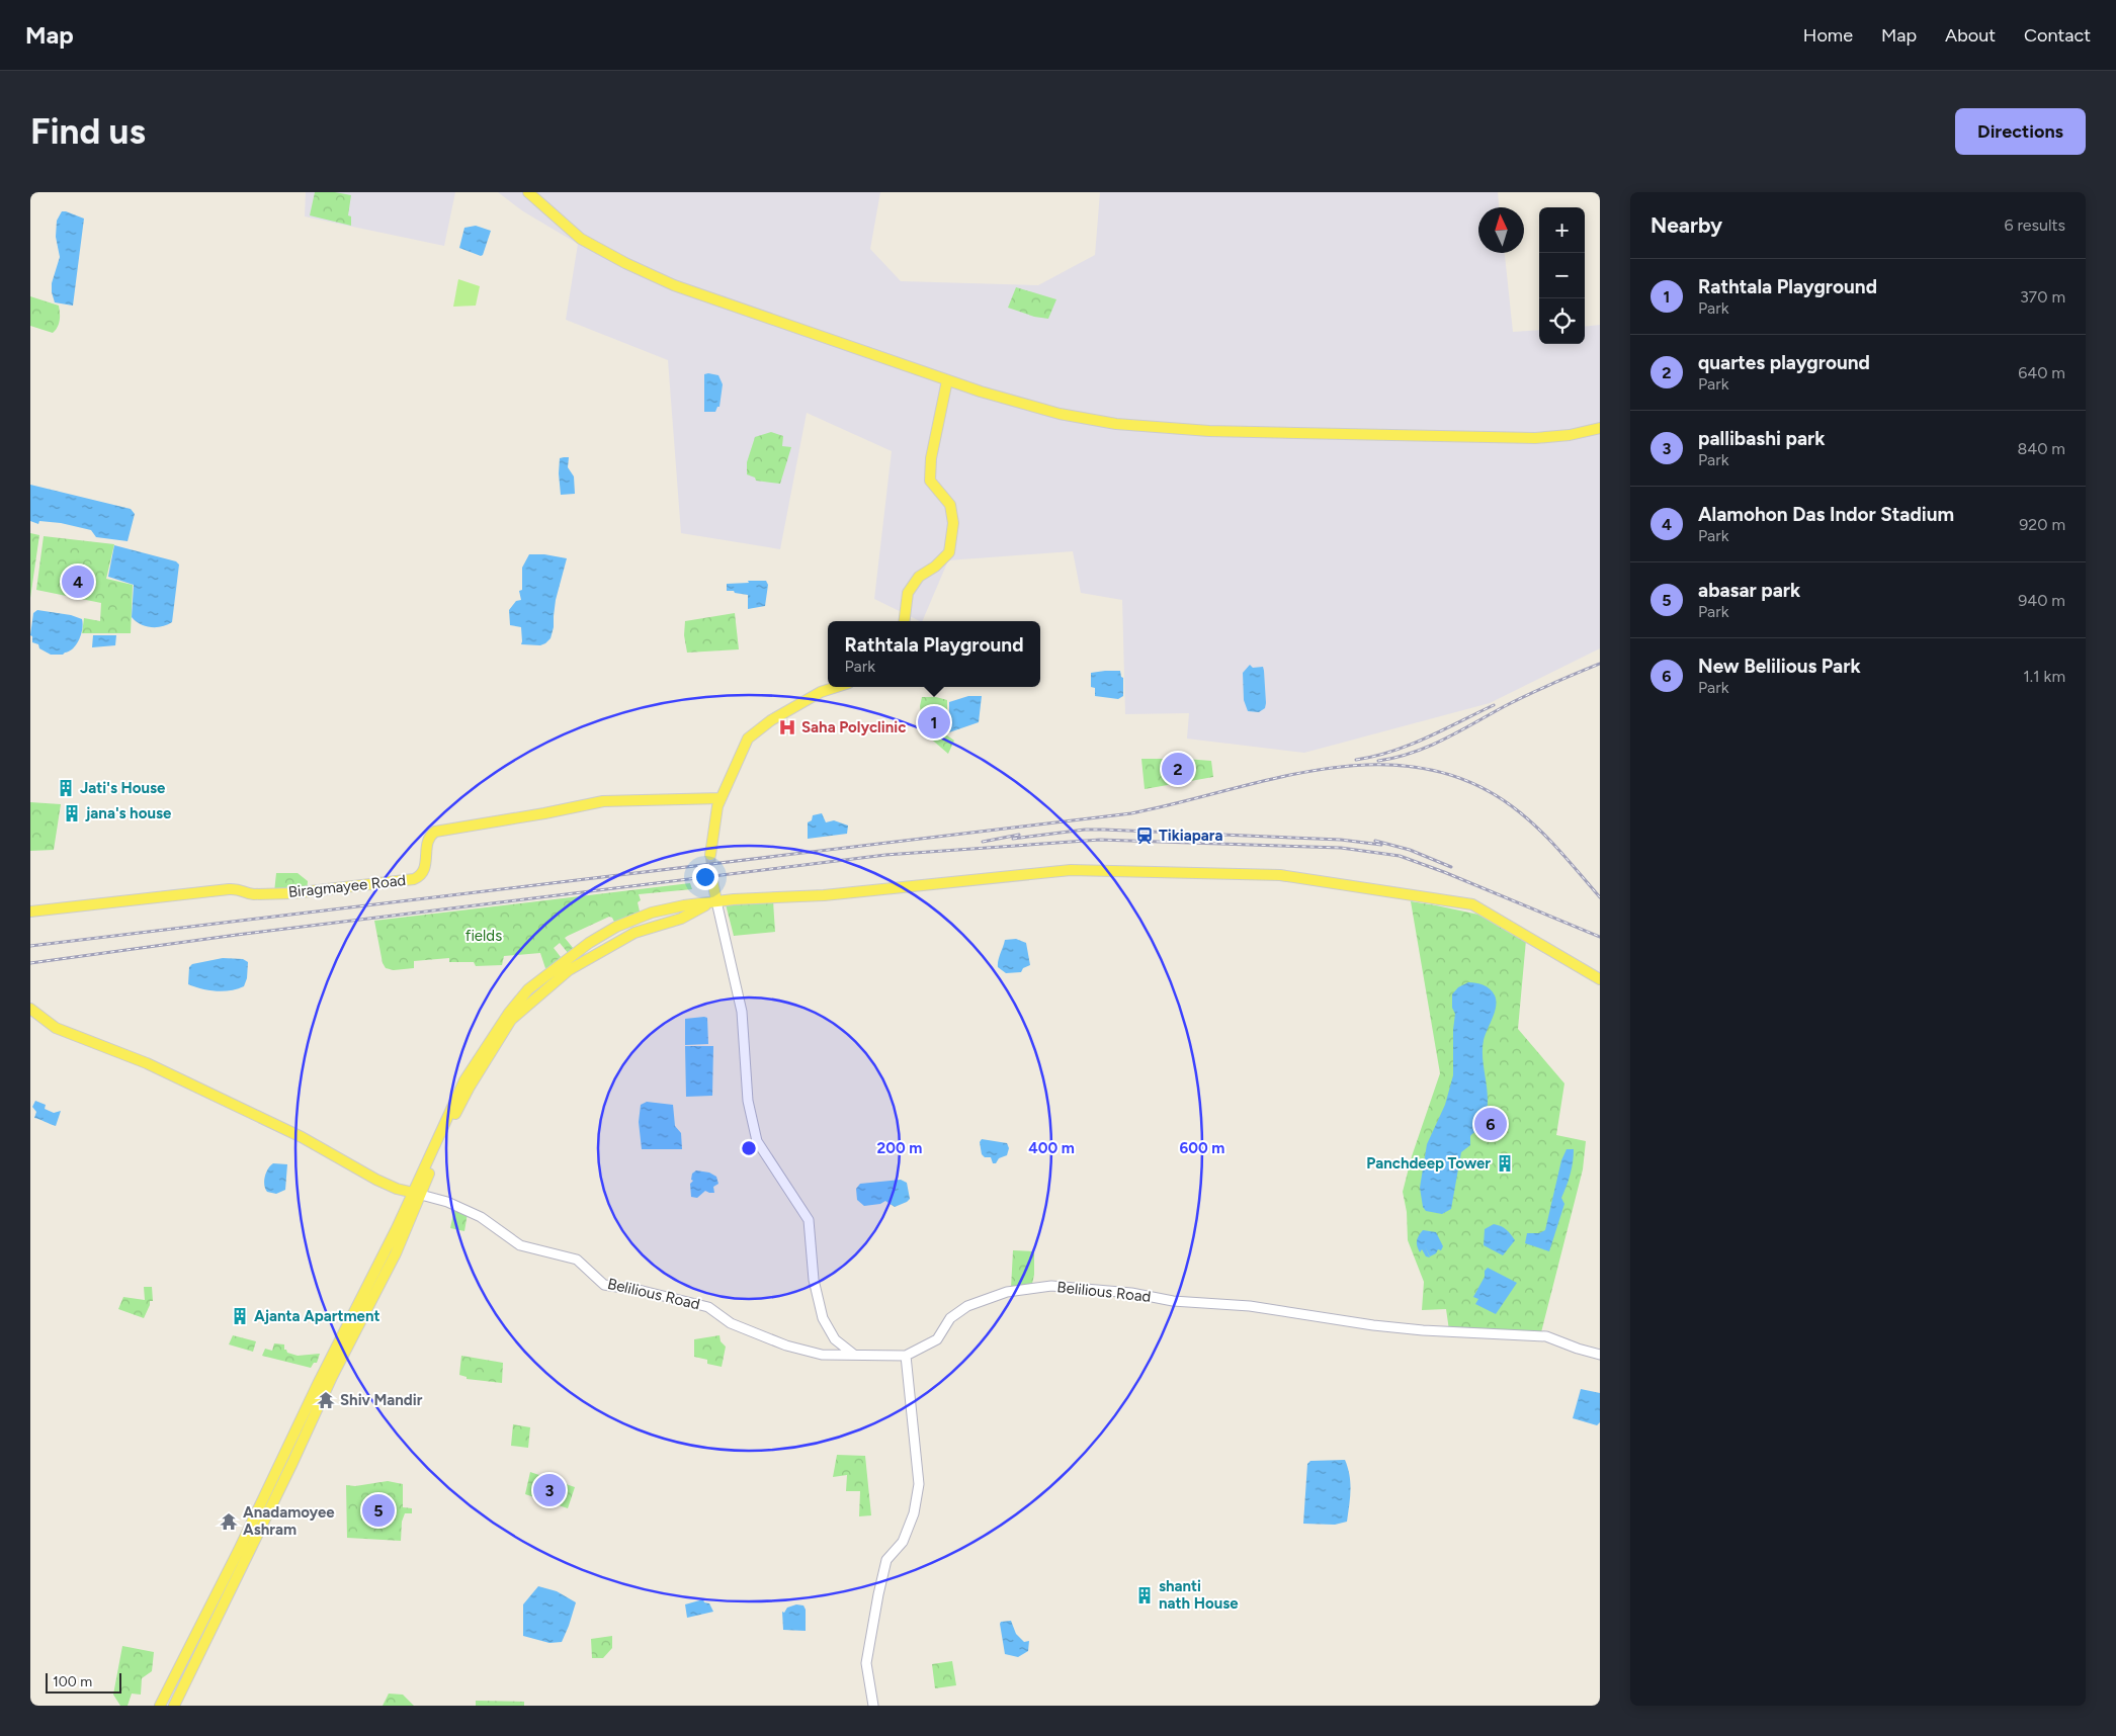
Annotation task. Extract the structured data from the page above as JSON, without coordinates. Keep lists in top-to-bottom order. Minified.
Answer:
{"streets":{"main road":["Biragmayee Road","Belilious Road"]},"parks":["fields"],"places":{"hospital":["Saha Polyclinic"],"building":["Jati's House","jana's house","Panchdeep Tower","Ajanta Apartment","shanti nath House"],"station":["Tikiapara"],"temple":["Shiv Mandir","Anadamoyee Ashram"]},"scale_bar":"100 m","north":"top","page":{"header":"Map","nav":["Home","Map","About","Contact"],"buttons":"Directions","title":"Find us","heading":["Nearby","6 results"],"map_buttons":["+","−"],"list":[{"mark":"1","name":"Rathtala Playground","note":"Park","value":"370 m"},{"mark":"2","name":"quartes playground","note":"Park","value":"640 m"},{"mark":"3","name":"pallibashi park","note":"Park","value":"840 m"},{"mark":"4","name":"Alamohon Das Indor Stadium","note":"Park","value":"920 m"},{"mark":"5","name":"abasar park","note":"Park","value":"940 m"},{"mark":"6","name":"New Belilious Park","note":"Park","value":"1.1 km"}],"pins":["4","1","2","6","3","5"],"popup":["Rathtala Playground","Park"],"scale":"100 m"},"rings":["200 m","400 m","600 m"]}
